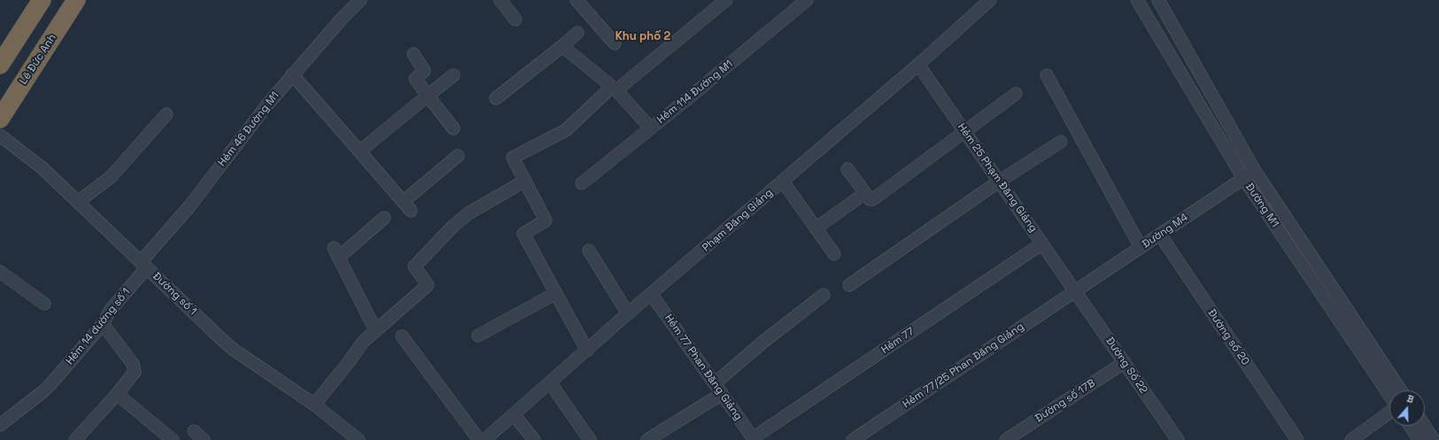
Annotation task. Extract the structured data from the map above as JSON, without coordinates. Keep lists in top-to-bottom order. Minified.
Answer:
{"streets":{"highway":["Lê Đức Anh"],"street":["Hẻm 114 Đường M1","Hẻm 46 Đường M1","Hẻm 25 Phạm Đăng Giảng","Đường M1","Phạm Đăng Giảng","Đường M4","Đường số 1","Hẻm 14 đường số 1","Đường số 20","Hẻm 77","Hẻm 77/25 Phan Đăng Giảng","Đường Số 22","Hẻm 77 Phan Đăng Giảng","Đường số 17B"]},"crossings":[["Hẻm 46 Đường M1","Đường số 1"],["Hẻm 46 Đường M1","Hẻm 14 đường số 1"],["Hẻm 25 Phạm Đăng Giảng","Phạm Đăng Giảng"],["Hẻm 25 Phạm Đăng Giảng","Đường M4"],["Hẻm 25 Phạm Đăng Giảng","Hẻm 77"],["Hẻm 25 Phạm Đăng Giảng","Hẻm 77/25 Phan Đăng Giảng"],["Hẻm 25 Phạm Đăng Giảng","Đường Số 22"],["Đường M1","Đường M4"],["Phạm Đăng Giảng","Hẻm 77 Phan Đăng Giảng"],["Đường M4","Đường số 20"],["Đường M4","Hẻm 77/25 Phan Đăng Giảng"],["Đường M4","Đường Số 22"],["Đường số 1","Hẻm 14 đường số 1"],["Hẻm 77","Hẻm 77 Phan Đăng Giảng"],["Hẻm 77/25 Phan Đăng Giảng","Đường Số 22"],["Đường Số 22","Đường số 17B"]],"districts":["Khu phố 2"],"north":"top"}
